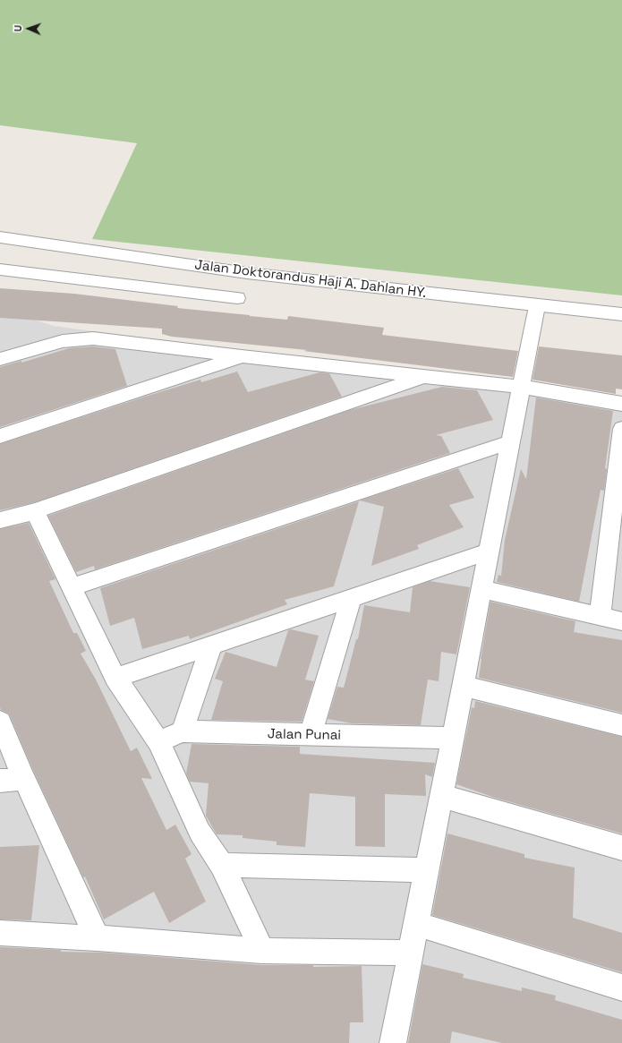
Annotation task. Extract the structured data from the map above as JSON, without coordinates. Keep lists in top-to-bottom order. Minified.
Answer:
{"streets":{"street":["Jalan Doktorandus Haji A. Dahlan HY.","Jalan Punai"]},"north":"left"}
